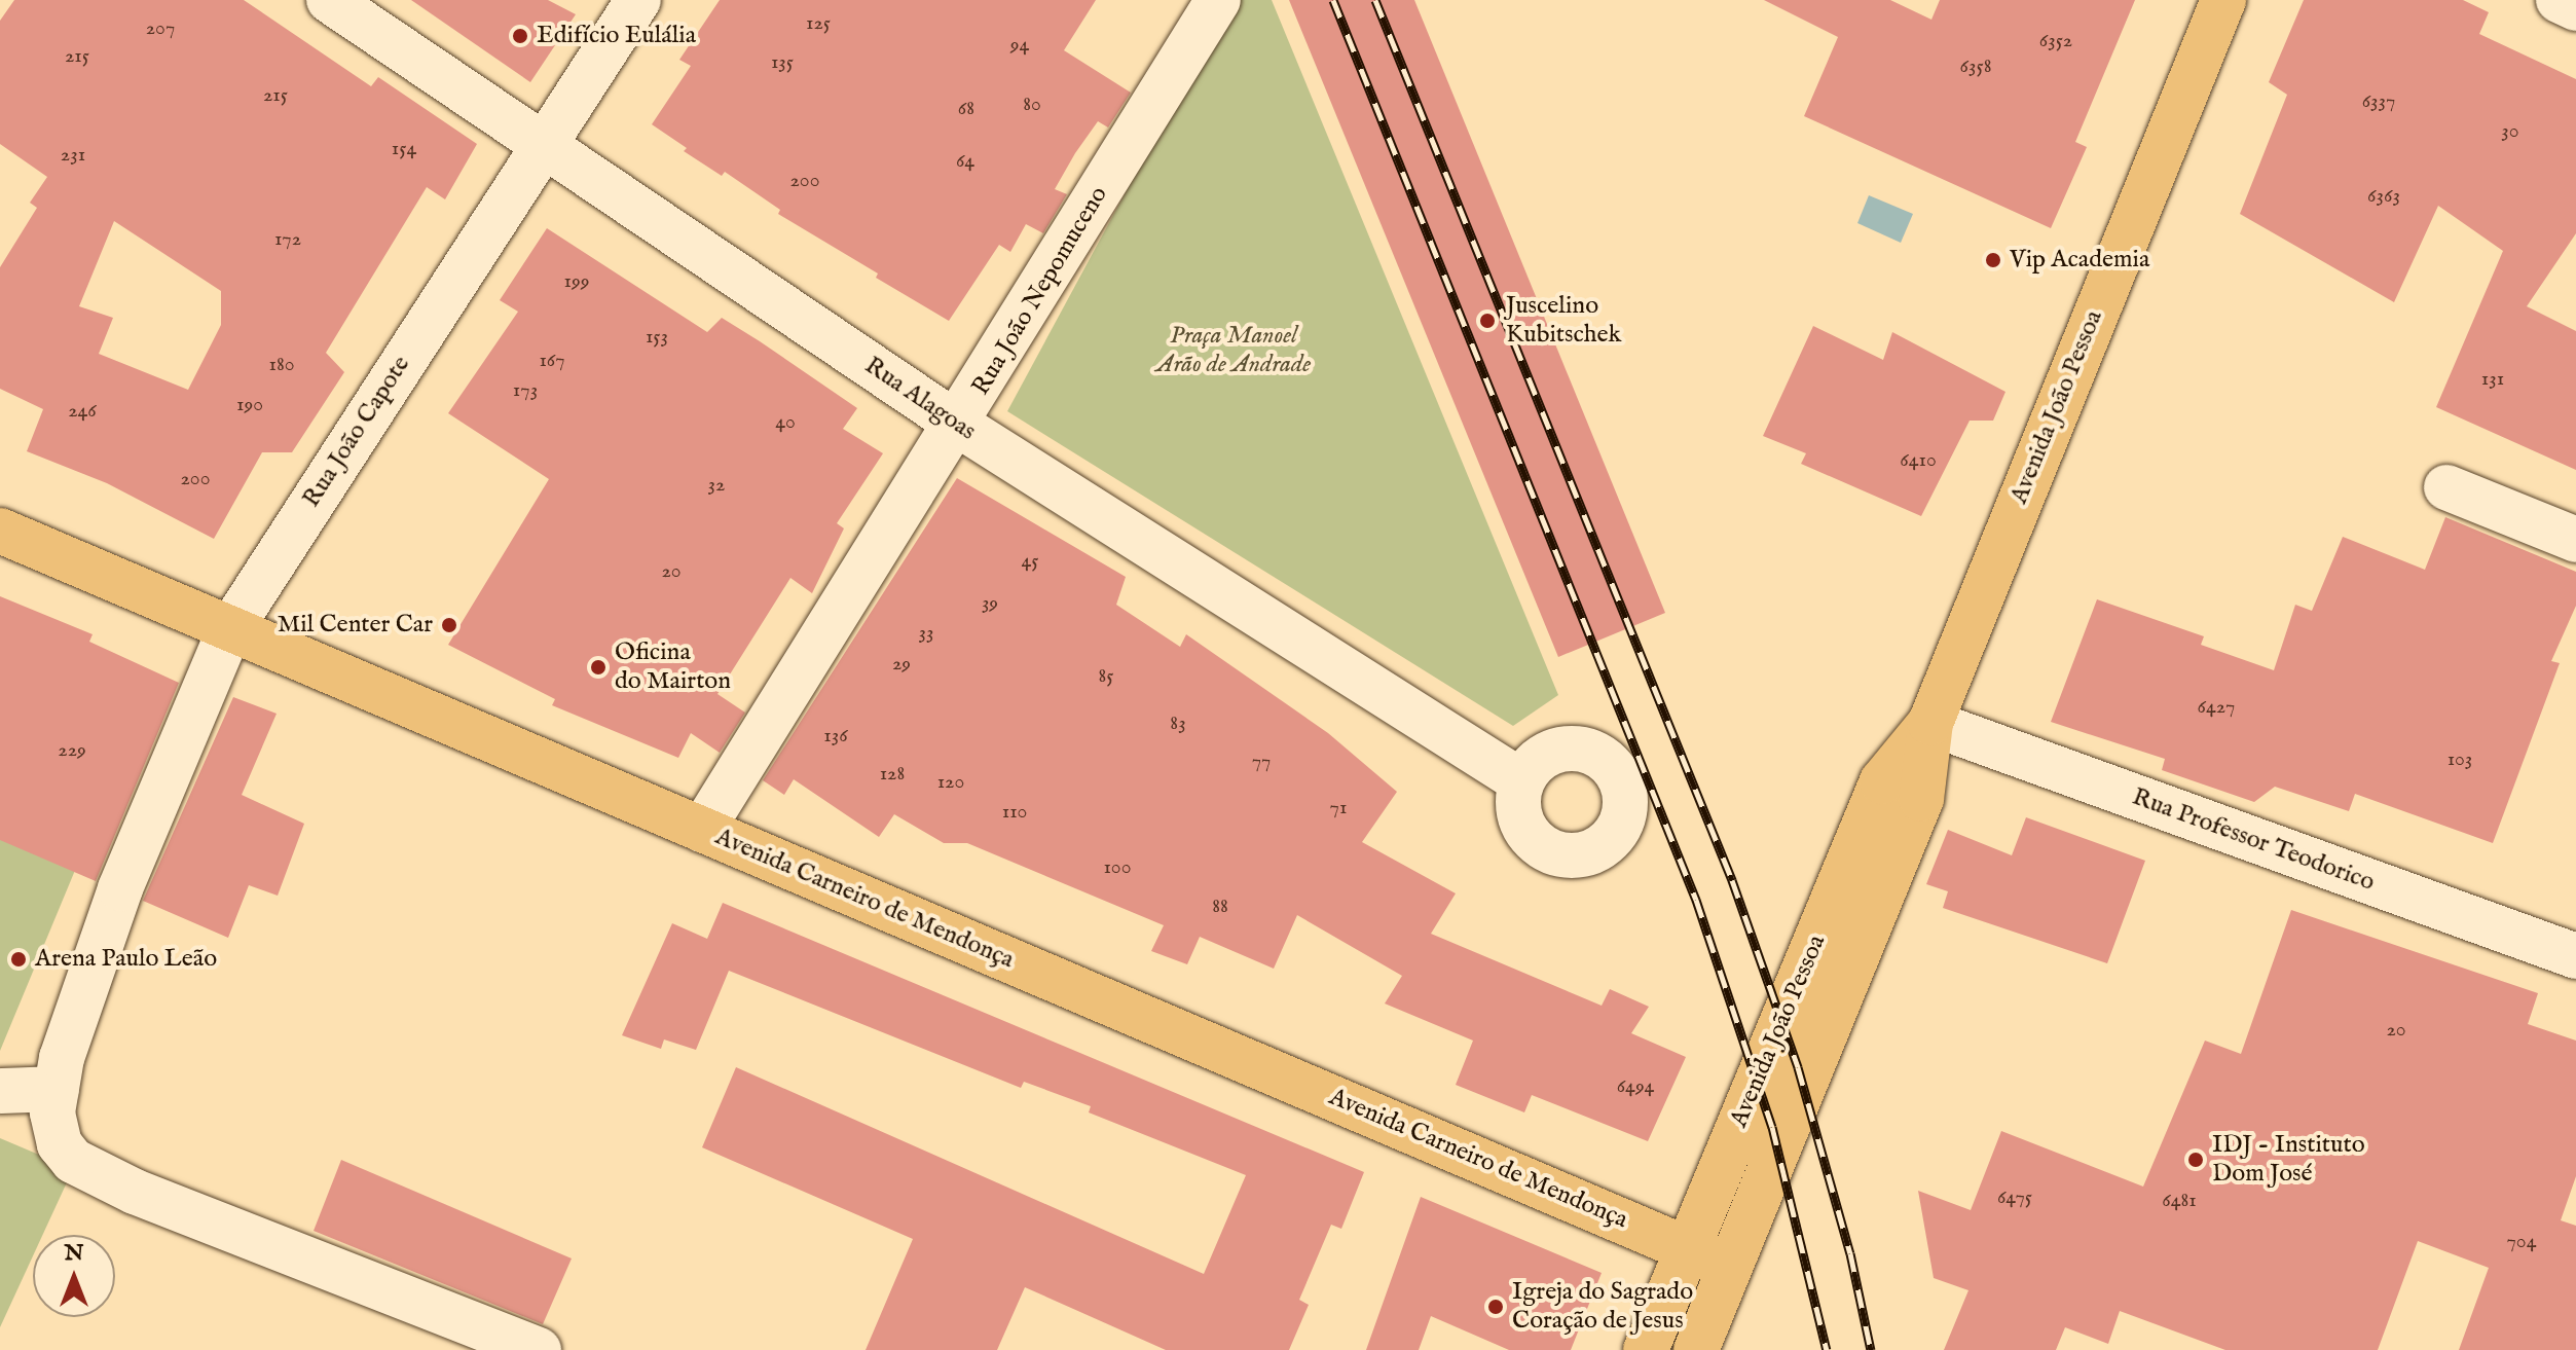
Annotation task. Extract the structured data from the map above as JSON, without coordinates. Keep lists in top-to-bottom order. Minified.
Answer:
{"streets":{"main road":["Avenida João Pessoa","Avenida Carneiro de Mendonça"],"street":["Rua João Nepomuceno","Rua Alagoas","Rua João Capote","Rua Professor Teodorico"]},"crossings":[["Rua João Nepomuceno","Rua Alagoas"],["Rua João Nepomuceno","Avenida Carneiro de Mendonça"],["Rua Alagoas","Rua João Capote"],["Avenida João Pessoa","Rua Professor Teodorico"],["Avenida João Pessoa","Avenida Carneiro de Mendonça"],["Rua João Capote","Avenida Carneiro de Mendonça"]],"parks":["Praça Manoel Arão de Andrade"],"places":["Edifício Eulália","Vip Academia","Juscelino Kubitschek","Mil Center Car","Oficina do Mairton","Arena Paulo Leão","IDJ - Instituto Dom José","Igreja do Sagrado Coração de Jesus"],"house_numbers":["125","207","6352","94","215","135","6358","215","6337","80","68","30","154","231","64","200","6363","172","199","153","167","180","131","173","190","246","40","6410","200","32","45","20","39","33","29","85","6427","83","136","229","103","77","128","120","71","110","100","88","20","6494","6475","6481","704"],"north":"top"}
